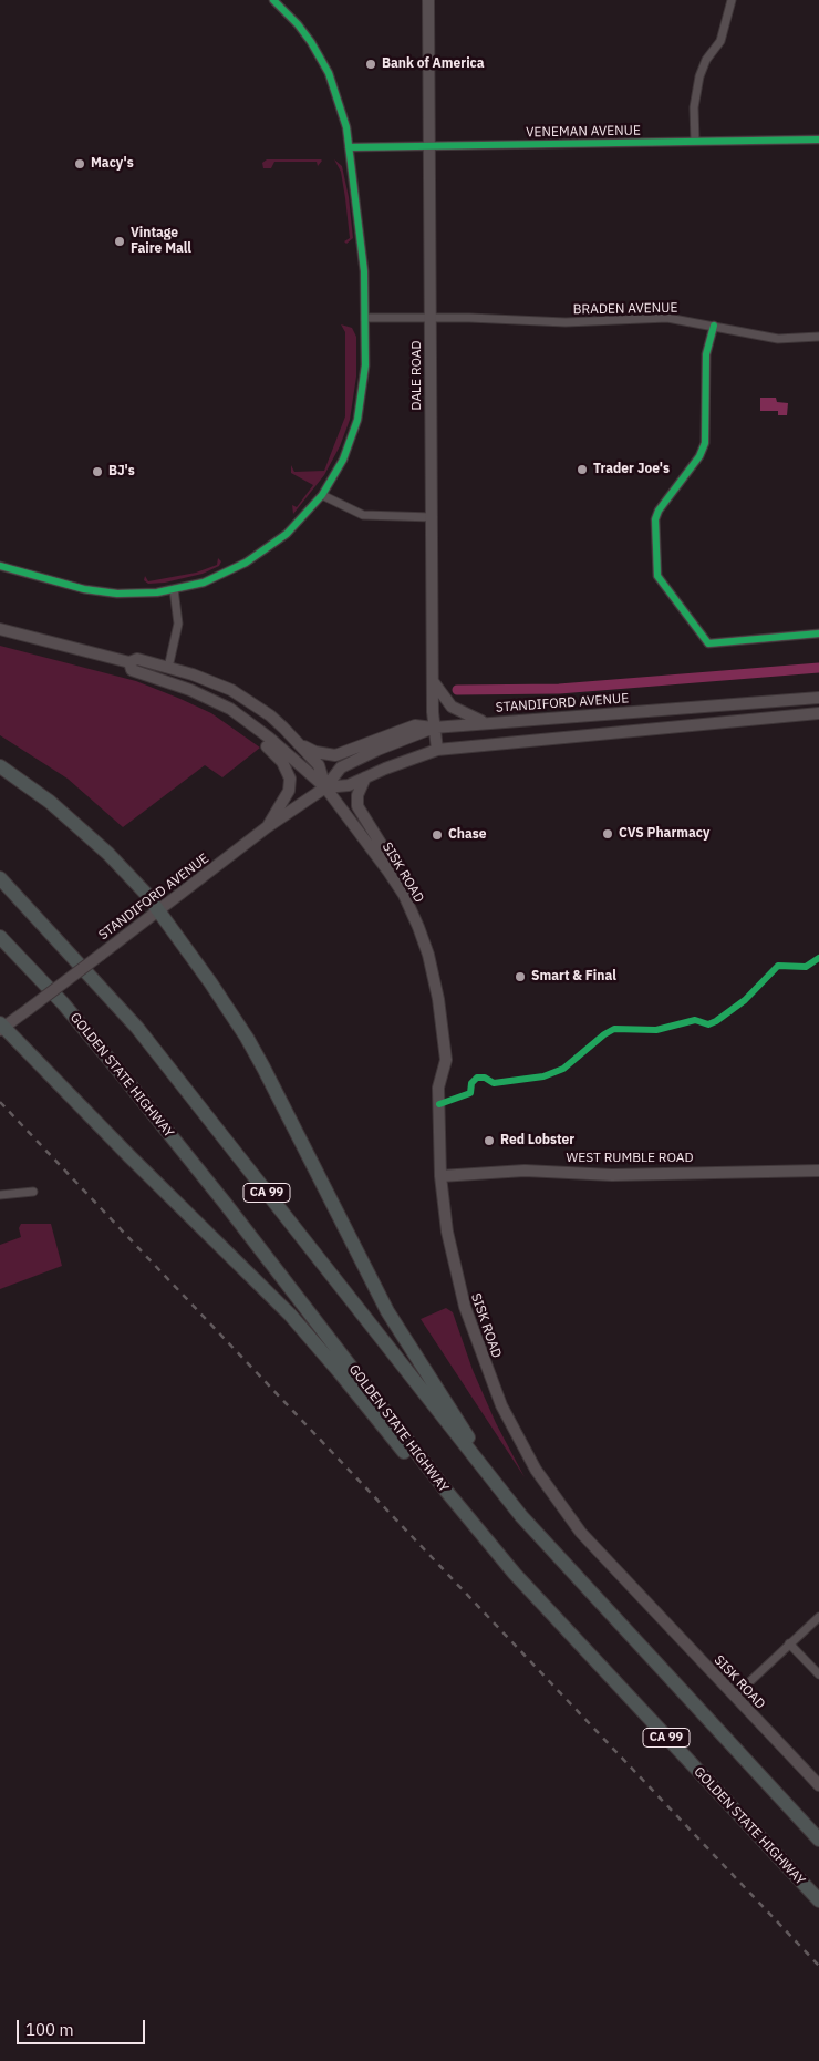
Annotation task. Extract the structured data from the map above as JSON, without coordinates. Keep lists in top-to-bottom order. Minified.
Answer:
{"streets":{"highway":["GOLDEN STATE HIGHWAY","CA 99"],"main road":["DALE ROAD","STANDIFORD AVENUE","SISK ROAD","WEST RUMBLE ROAD"],"street":["VENEMAN AVENUE","BRADEN AVENUE"]},"crossings":[["VENEMAN AVENUE","DALE ROAD"],["BRADEN AVENUE","DALE ROAD"],["DALE ROAD","STANDIFORD AVENUE"],["STANDIFORD AVENUE","SISK ROAD"],["SISK ROAD","WEST RUMBLE ROAD"]],"places":["Bank of America","Macy's","Vintage Faire Mall","Trader Joe's","BJ's","CVS Pharmacy","Chase","Smart & Final","Red Lobster"],"scale_bar":"100 m"}
